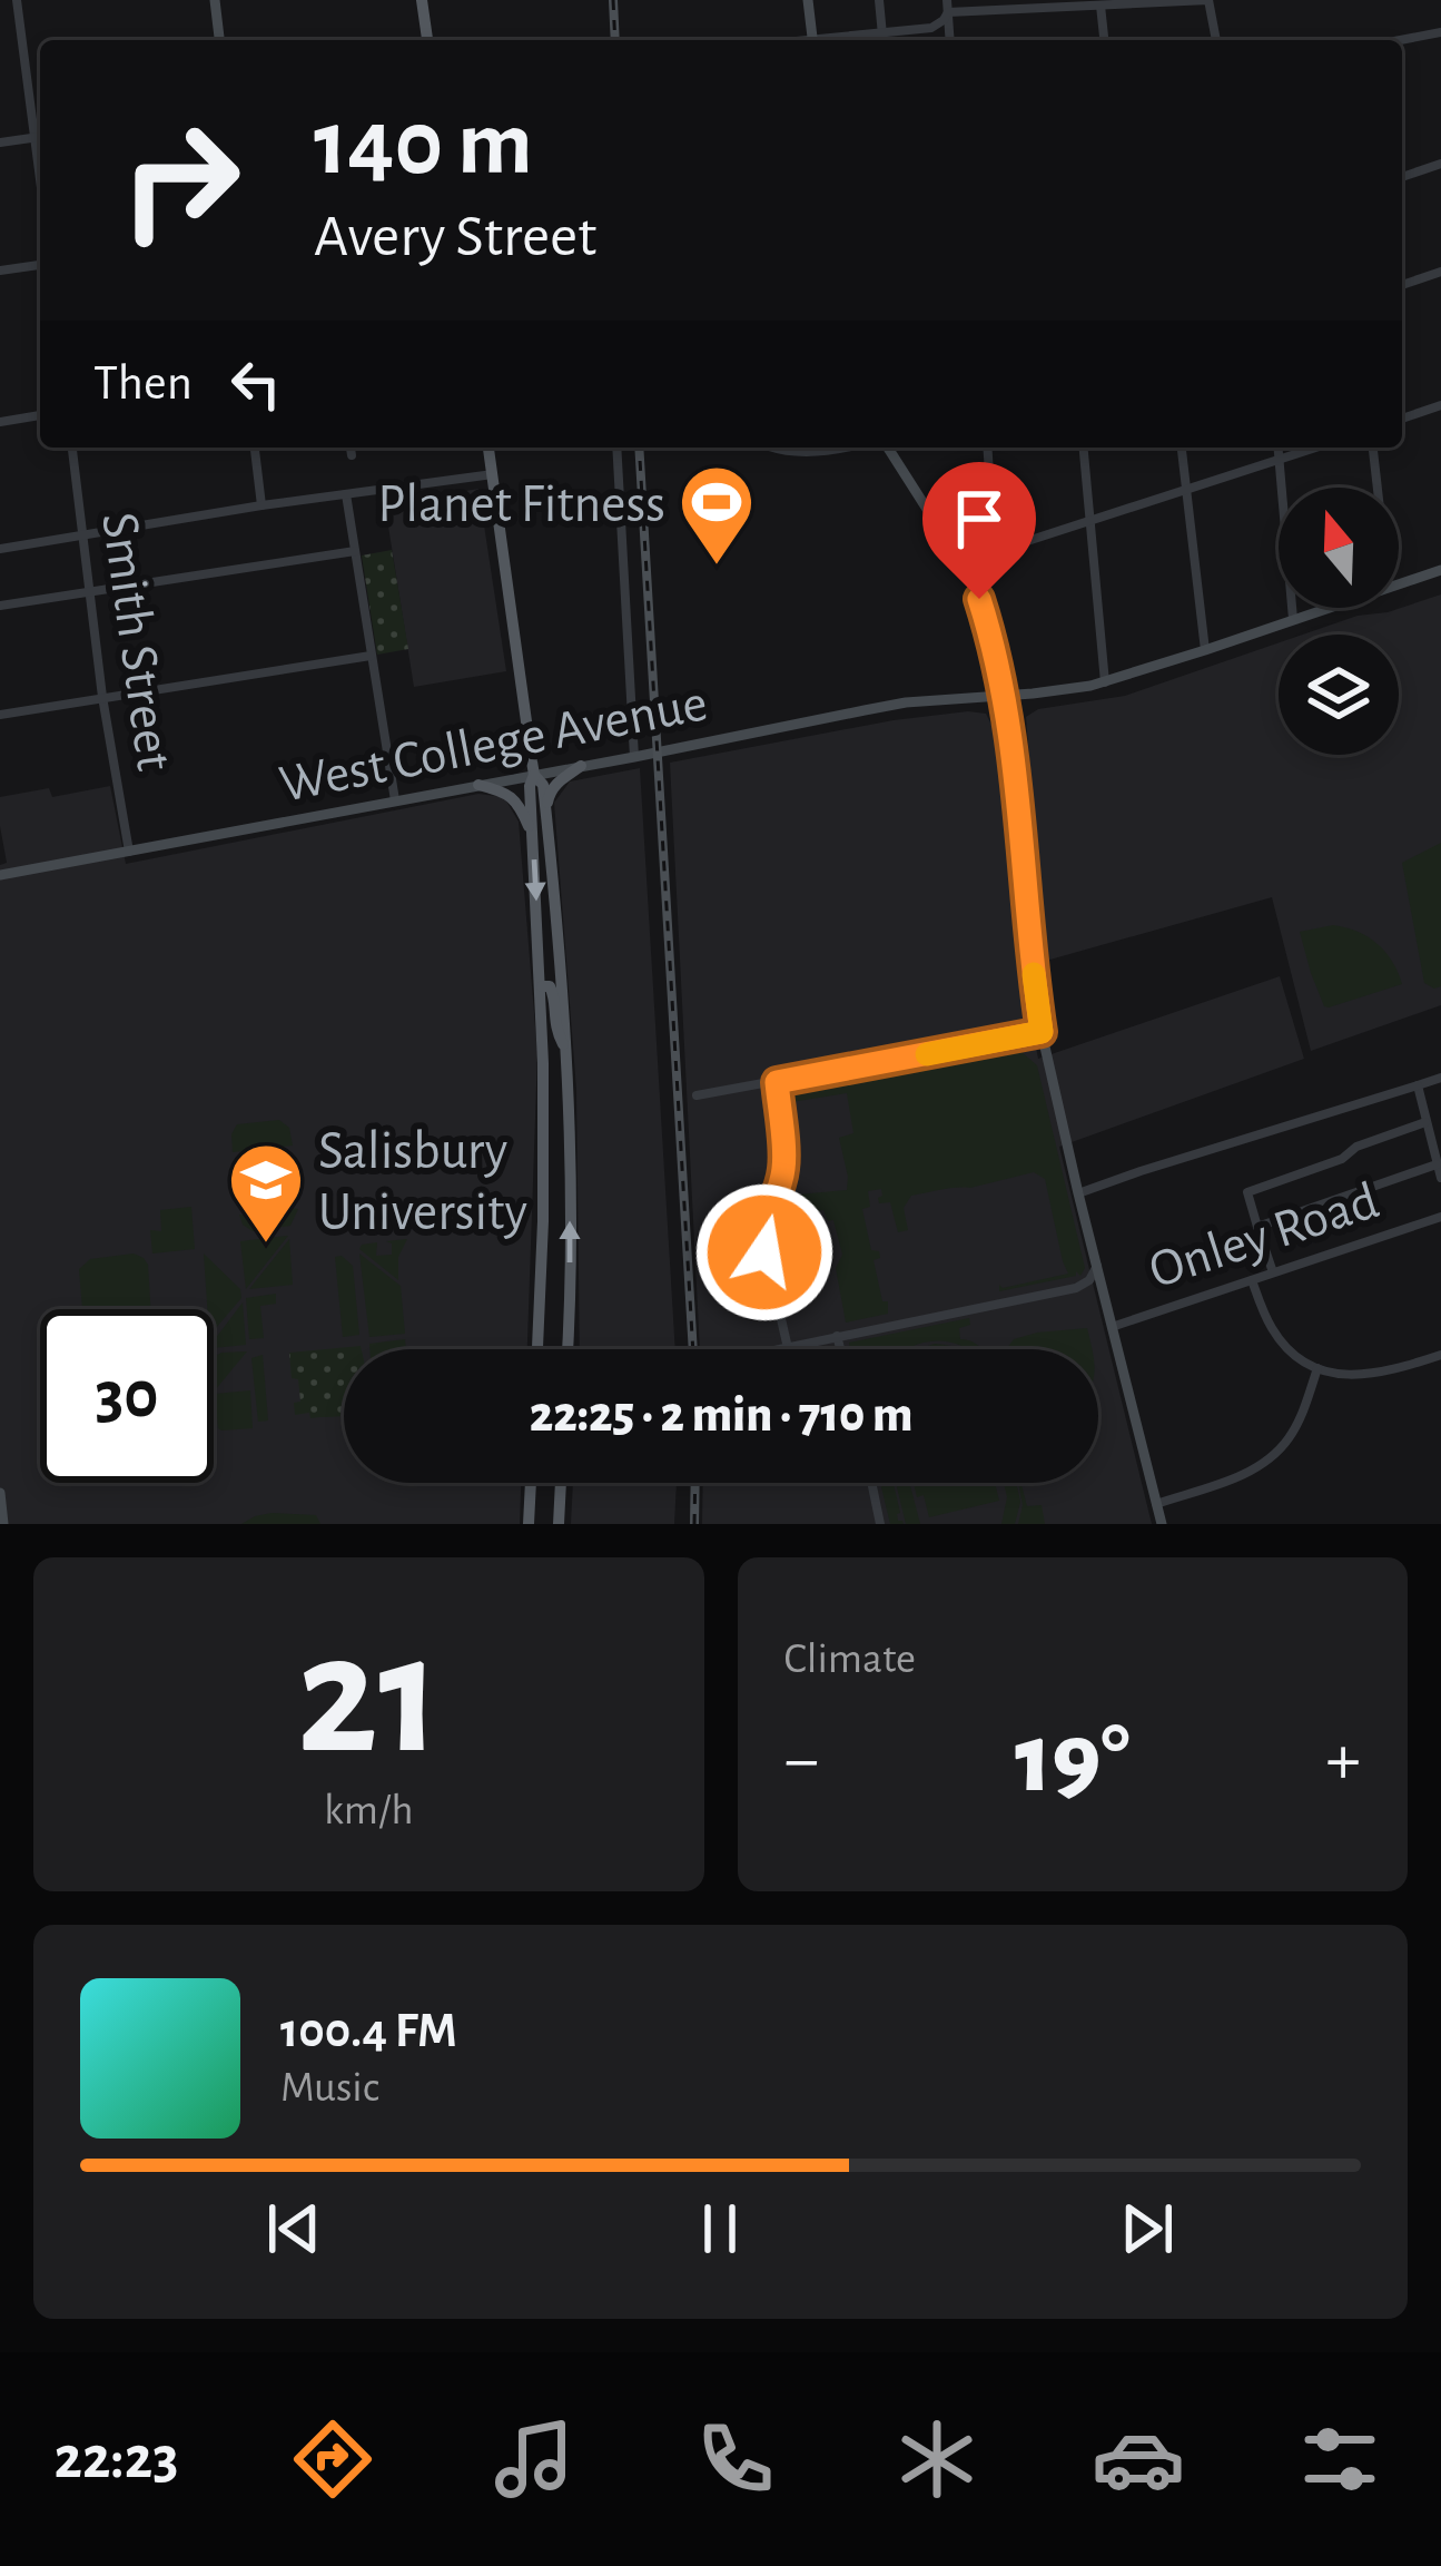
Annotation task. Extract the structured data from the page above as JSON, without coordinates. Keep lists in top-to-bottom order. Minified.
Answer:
{"streets":{"street":["Smith Street","West College Avenue","Onley Road"]},"crossings":[["Smith Street","West College Avenue"]],"places":{"sports":["Planet Fitness"],"school or university":["Salisbury University"]},"north":"top","page":{"turn":["140 m","Avery Street"],"then":"Then","limit":"30","trip":"22:25 · 2 min · 710 m","tile":[["21","km/h"],"Climate"],"heat":["−","19°","+"],"song":["100.4 FM","Music"],"tabs":"22:23"}}
